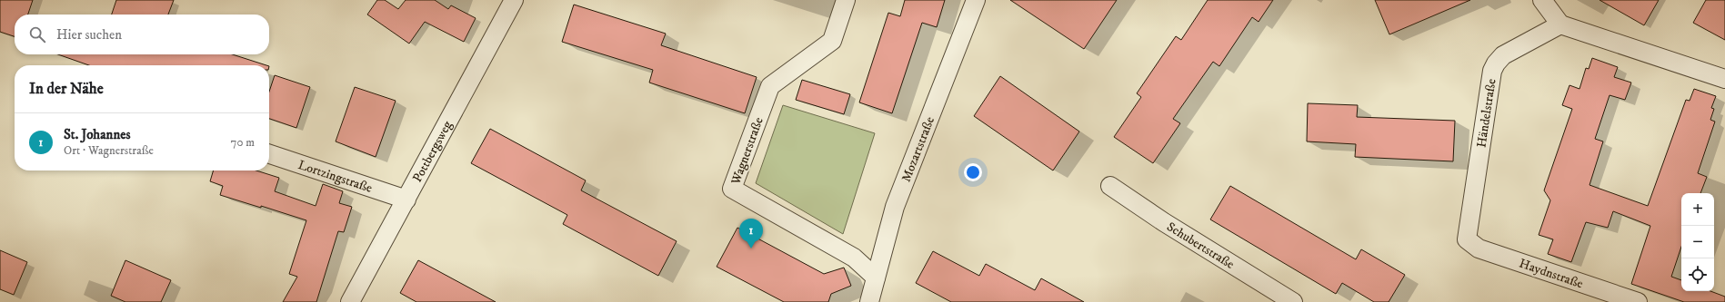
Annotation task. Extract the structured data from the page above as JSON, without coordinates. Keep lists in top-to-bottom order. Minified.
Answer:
{"streets":{"street":["Händelstraße","Mozartstraße","Wagnerstraße","Pottbergsweg","Lortzingstraße","Schubertstraße","Haydnstraße"]},"crossings":[["Händelstraße","Haydnstraße"],["Mozartstraße","Wagnerstraße"],["Pottbergsweg","Lortzingstraße"]],"page":{"search":"Hier suchen","heading":"In der Nähe","list":[{"mark":"1","name":"St. Johannes","note":"Ort · Wagnerstraße","value":"70 m"}],"map_buttons":["+","−"],"pins":"1"}}
